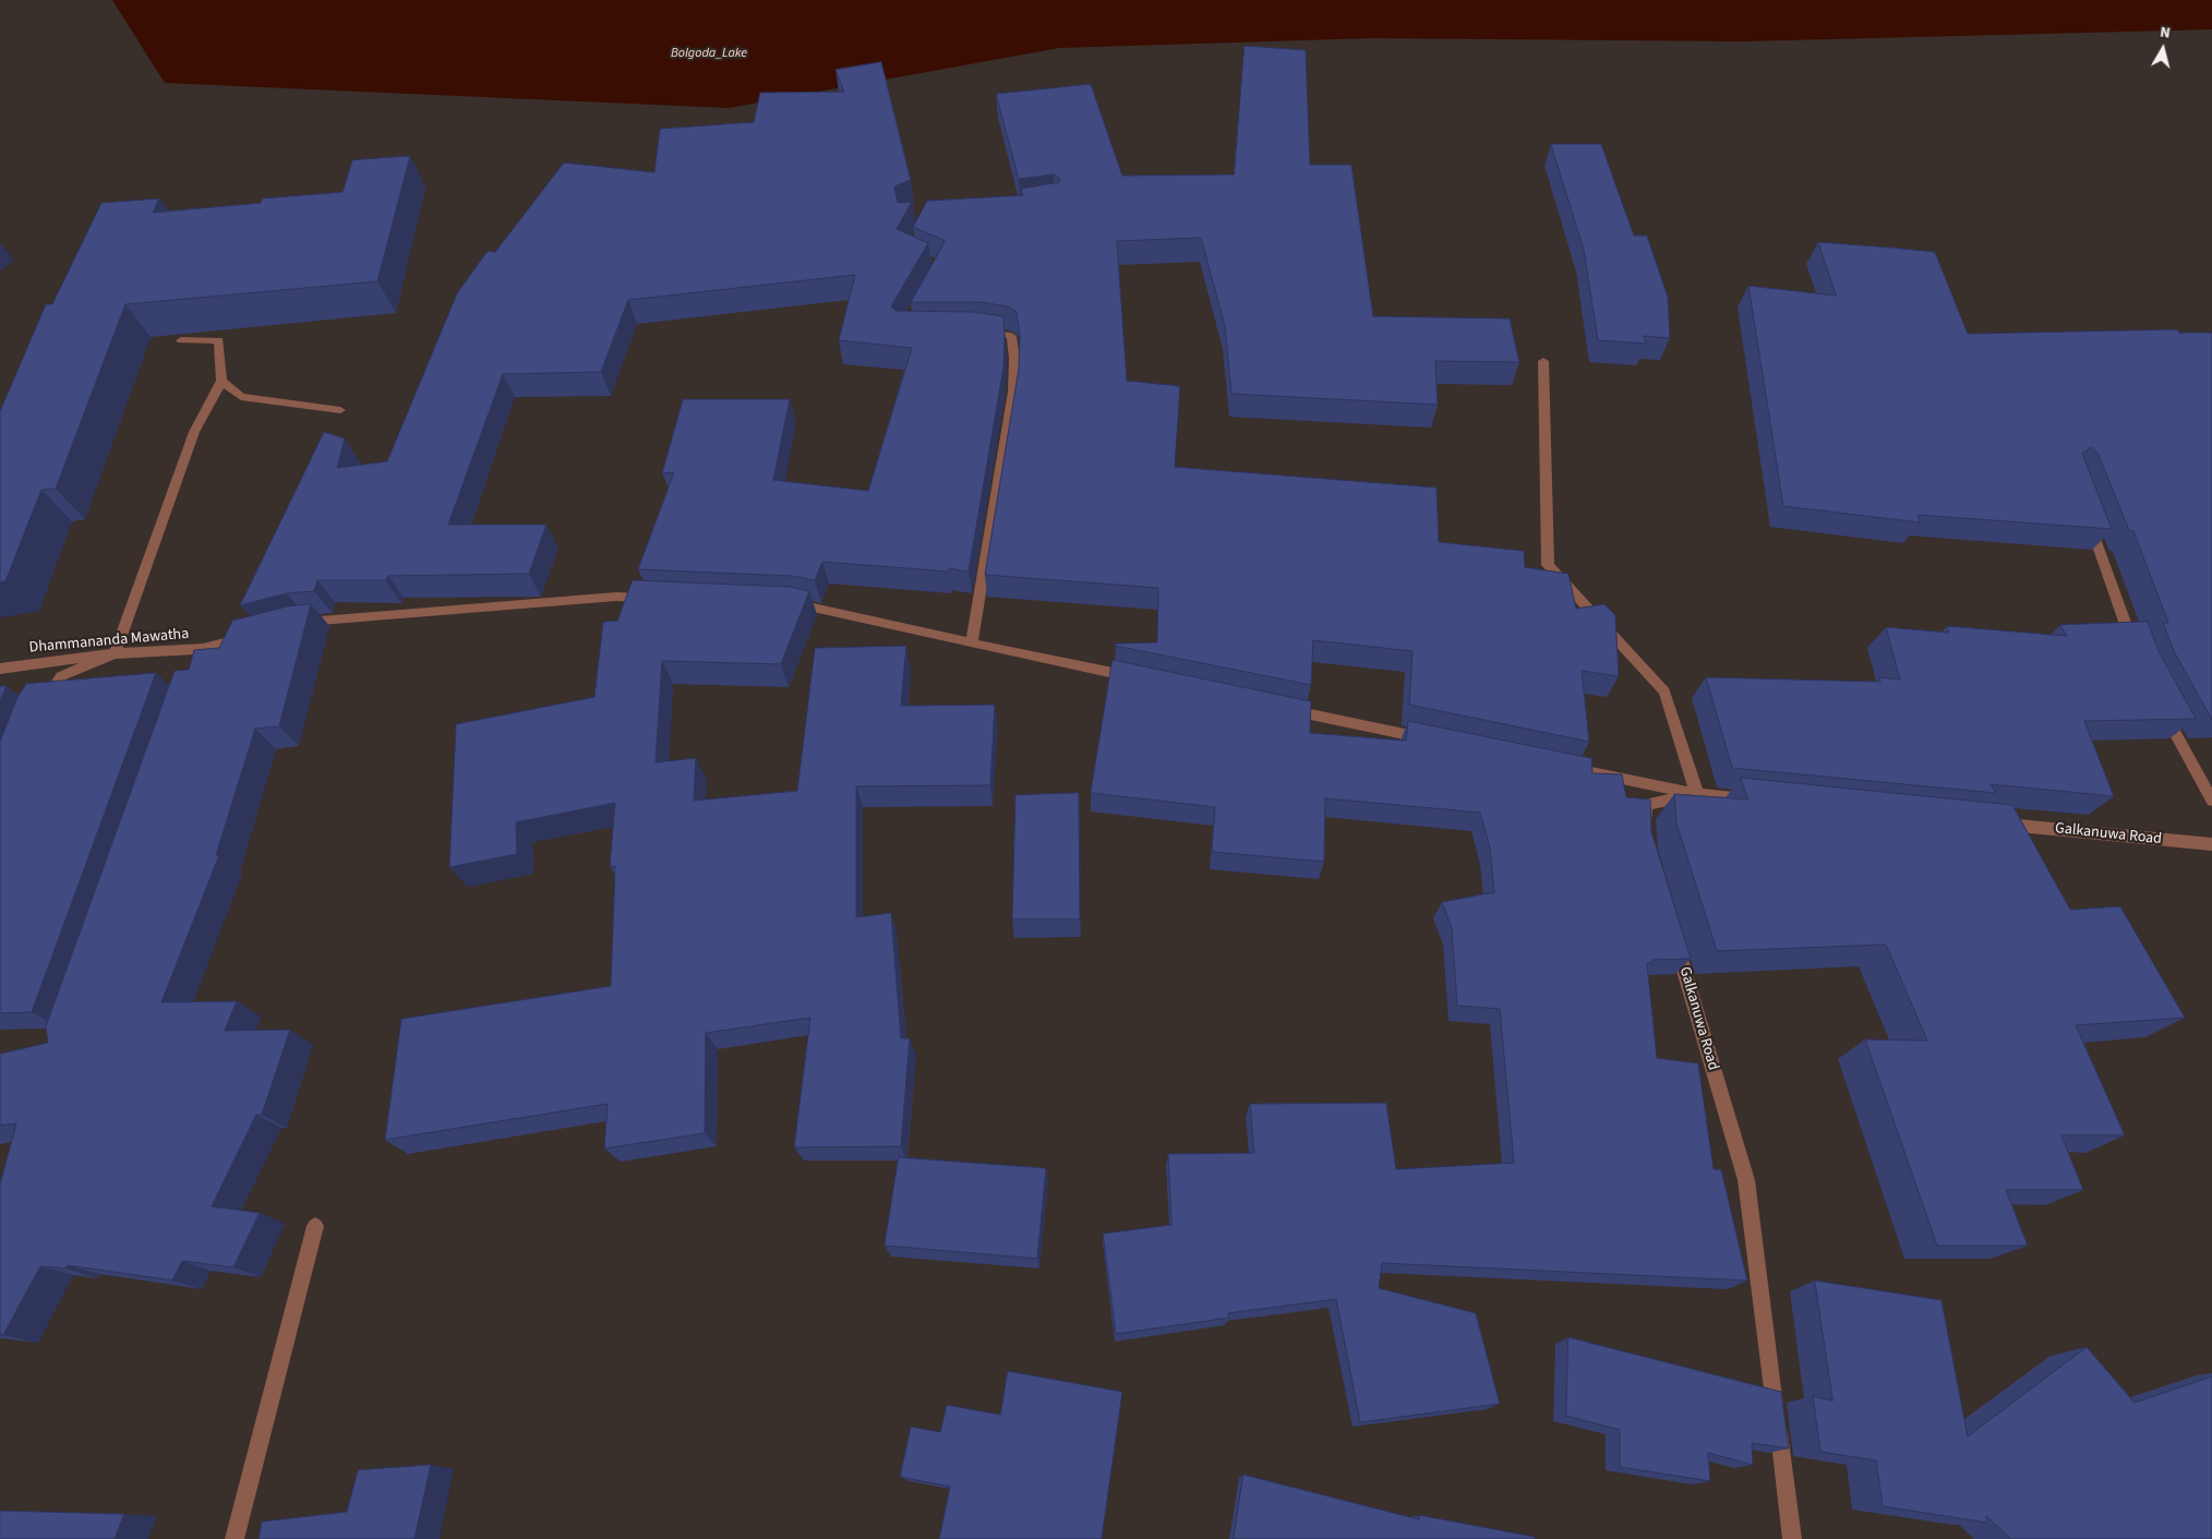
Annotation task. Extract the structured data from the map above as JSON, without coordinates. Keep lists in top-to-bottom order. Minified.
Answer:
{"streets":{"street":["Dhammananda Mawatha","Galkanuwa Road"]},"water":["Bolgoda_Lake"],"north":"top"}
